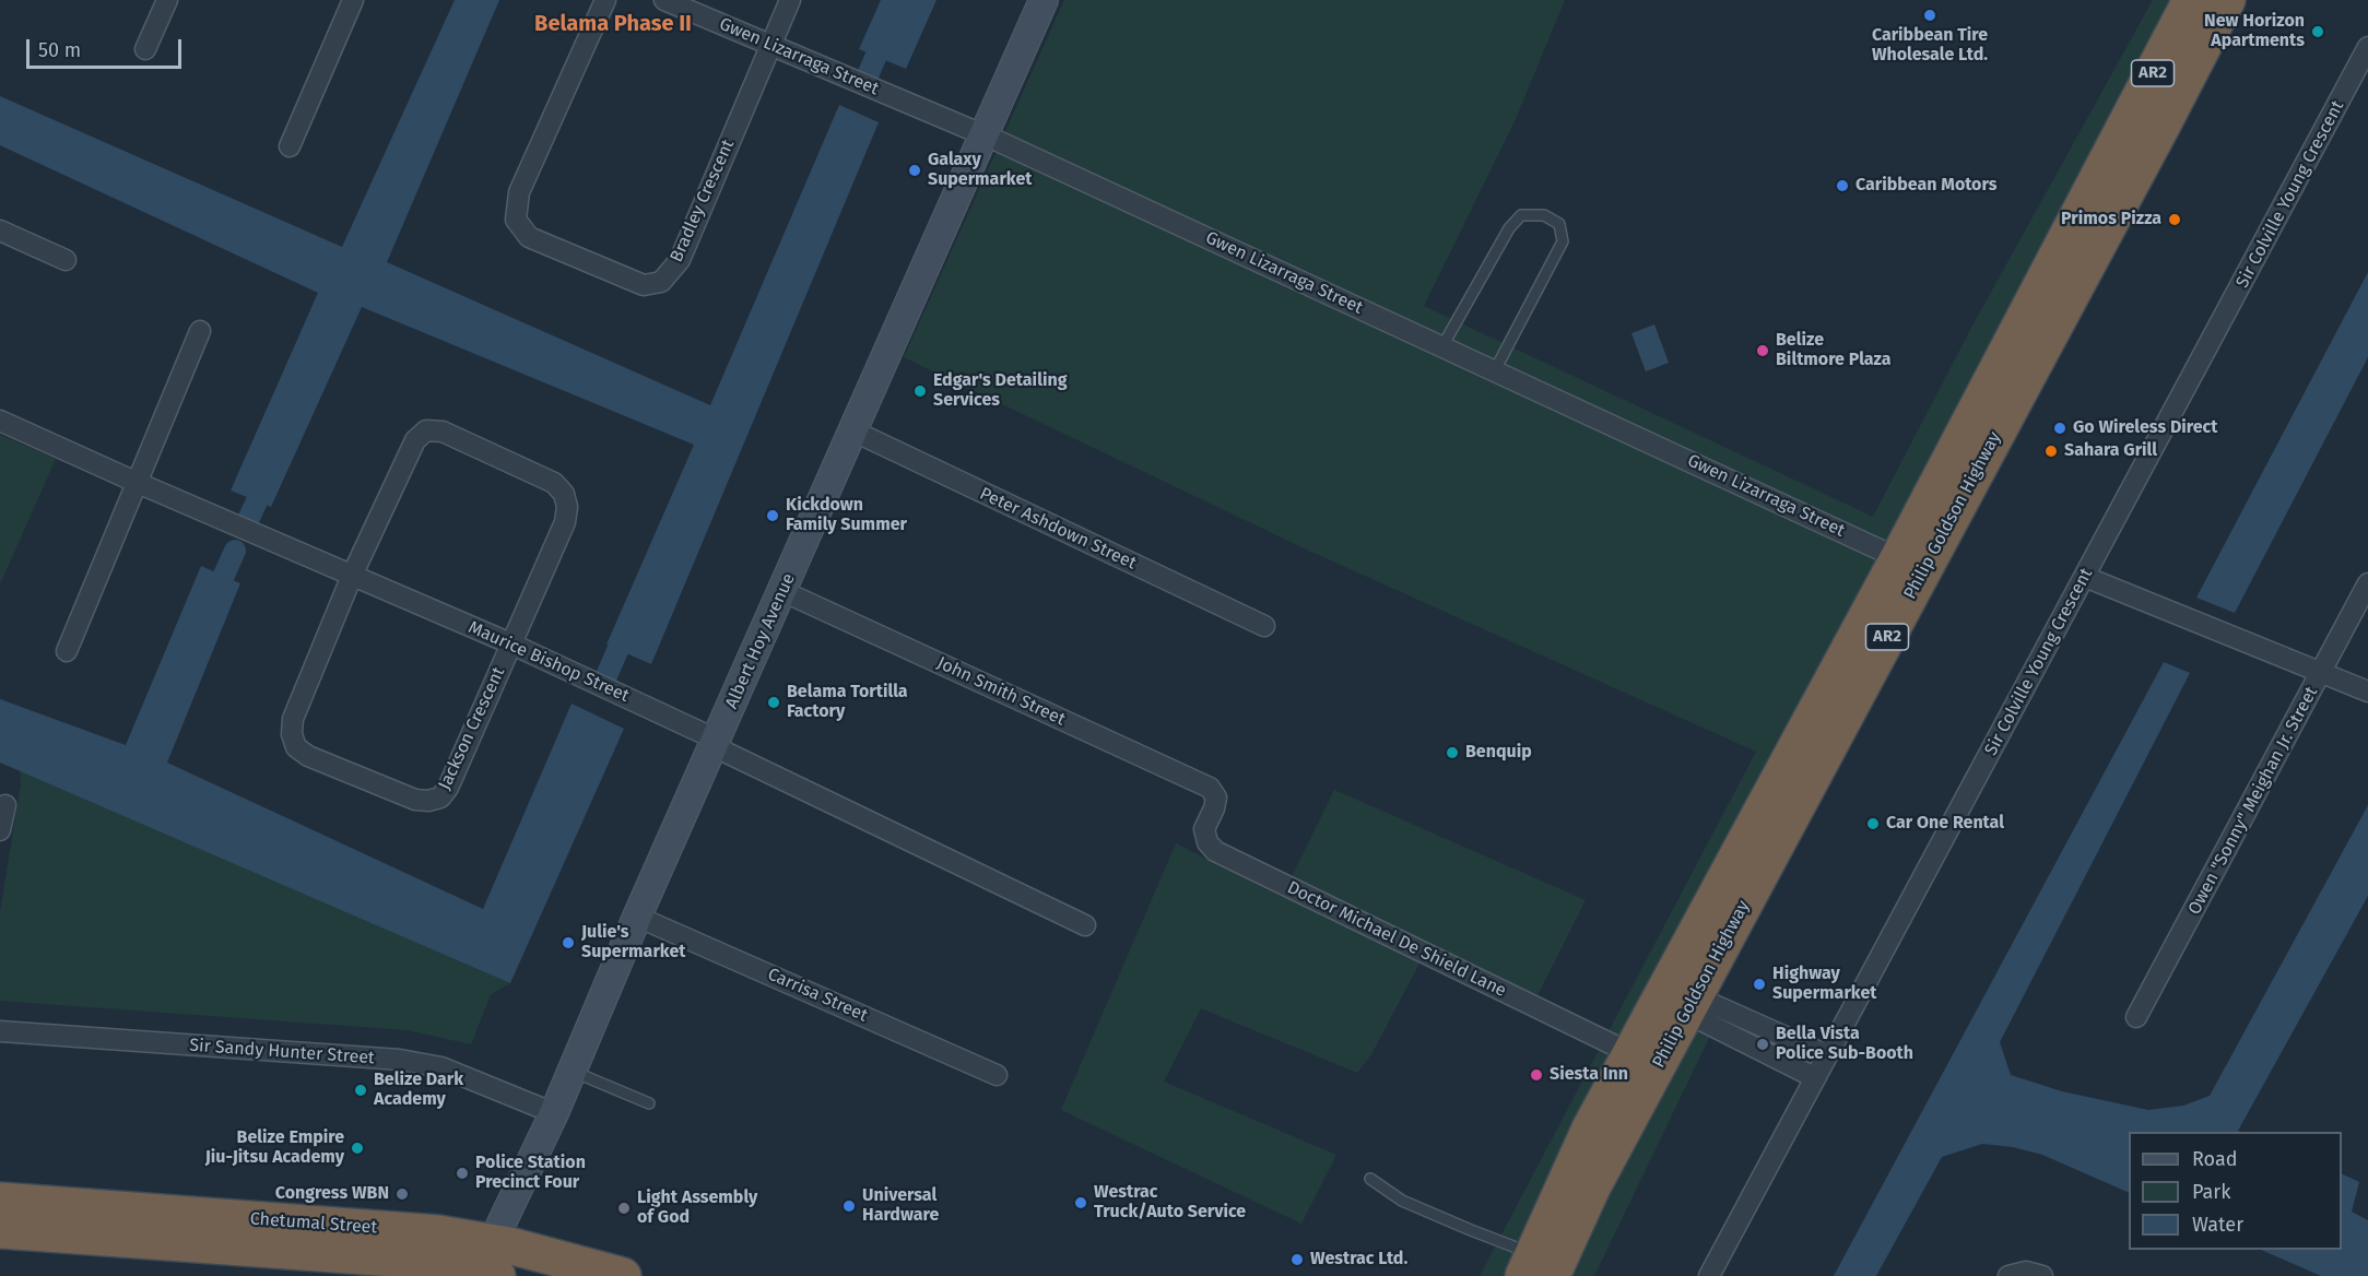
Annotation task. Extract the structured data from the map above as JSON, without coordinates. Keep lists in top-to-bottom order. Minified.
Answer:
{"streets":{"highway":["AR2","Philip Goldson Highway","Chetumal Street"],"street":["Gwen Lizarraga Street","Sir Colville Young Crescent","Bradley Crescent","Peter Ashdown Street","Albert Hoy Avenue","Maurice Bishop Street","John Smith Street","Jackson Crescent","Owen \"Sonny\" Meighan Jr. Street","Doctor Michael De Shield Lane","Carrisa Street","Sir Sandy Hunter Street"]},"crossings":[["Gwen Lizarraga Street","Bradley Crescent"],["Gwen Lizarraga Street","Philip Goldson Highway"],["Gwen Lizarraga Street","Albert Hoy Avenue"],["Philip Goldson Highway","Doctor Michael De Shield Lane"],["Peter Ashdown Street","Albert Hoy Avenue"],["Albert Hoy Avenue","Maurice Bishop Street"],["Albert Hoy Avenue","John Smith Street"],["Albert Hoy Avenue","Carrisa Street"],["Albert Hoy Avenue","Sir Sandy Hunter Street"],["Albert Hoy Avenue","Chetumal Street"],["Maurice Bishop Street","Jackson Crescent"],["John Smith Street","Doctor Michael De Shield Lane"]],"districts":["Belama Phase II"],"places":["Caribbean Tire Wholesale Ltd.","New Horizon Apartments","Galaxy Supermarket","Caribbean Motors","Primos Pizza","Belize Biltmore Plaza","Edgar's Detailing Services","Go Wireless Direct","Sahara Grill","Kickdown Family Summer","Belama Tortilla Factory","Benquip","Car One Rental","Julie's Supermarket","Highway Supermarket","Bella Vista Police Sub-Booth","Siesta Inn","Belize Dark Academy","Belize Empire Jiu-Jitsu Academy","Police Station Precinct Four","Congress WBN","Westrac Truck/Auto Service","Universal Hardware","Light Assembly of God","Westrac Ltd."],"legend":["Road","Park","Water"],"scale_bar":"50 m"}
